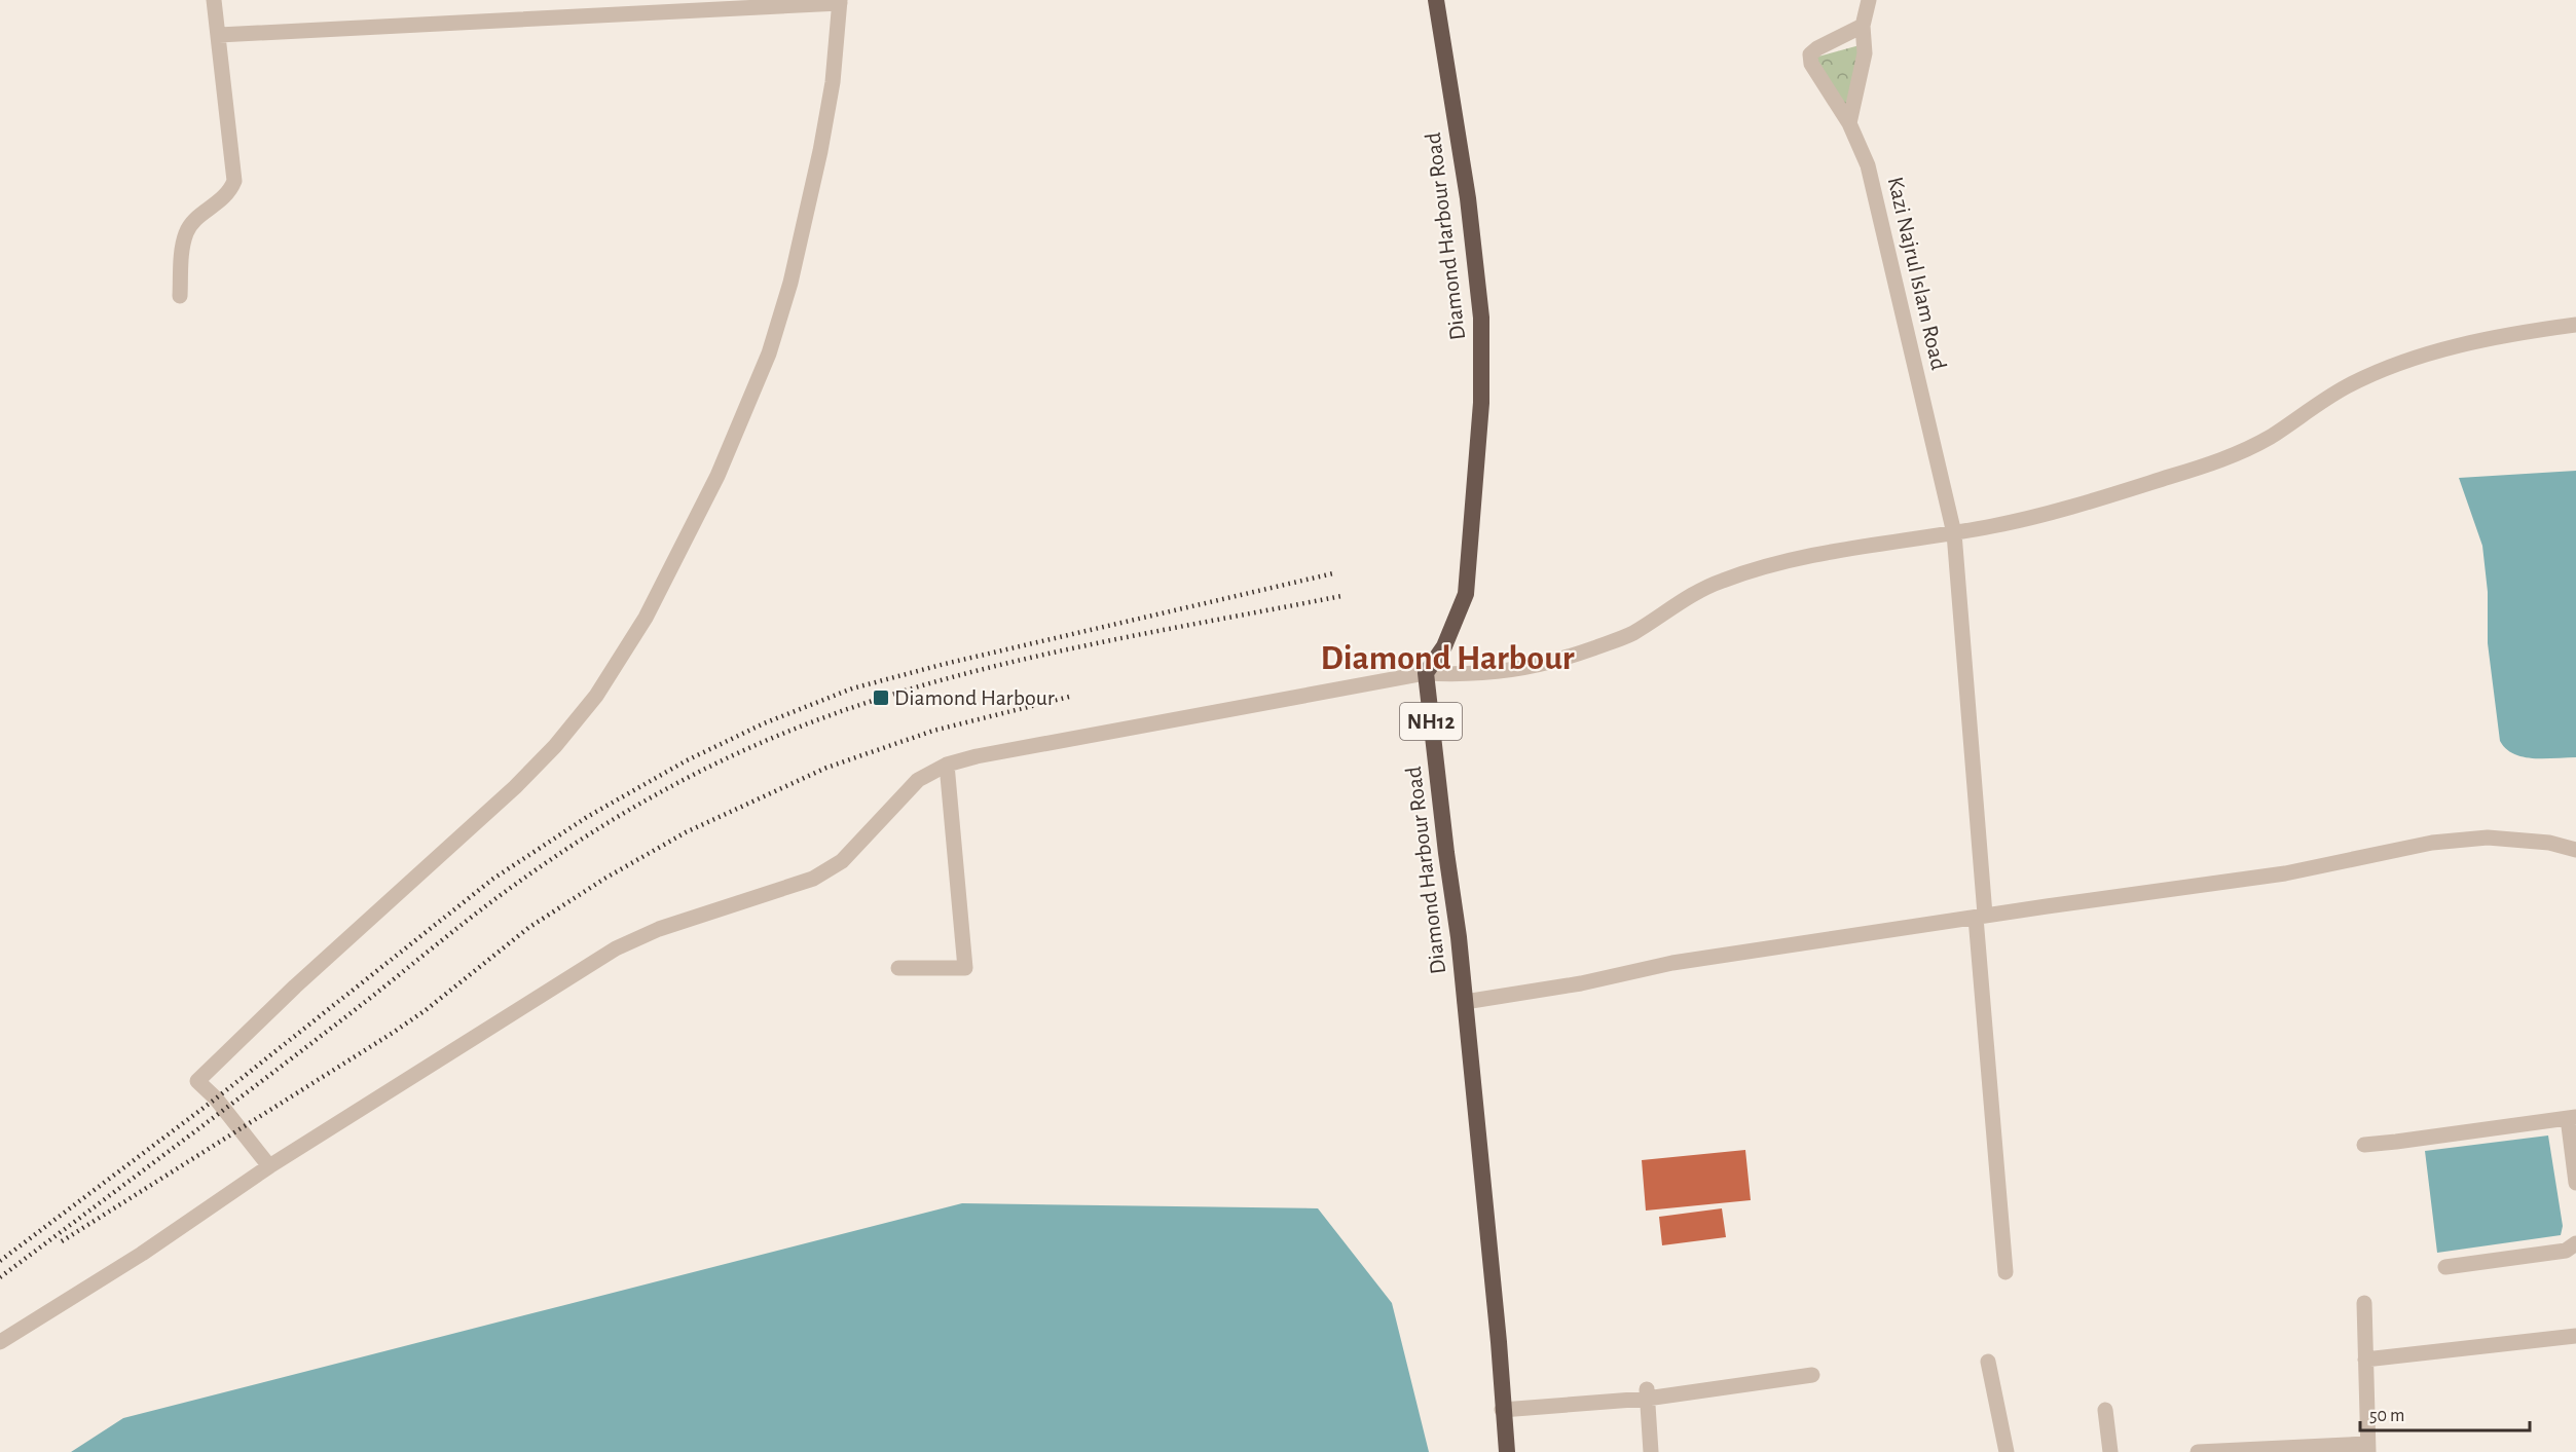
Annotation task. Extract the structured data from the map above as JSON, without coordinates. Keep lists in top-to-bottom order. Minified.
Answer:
{"streets":{"highway":["Diamond Harbour Road","NH12"],"street":["Kazi Najrul Islam Road"]},"districts":["Diamond Harbour"],"places":{"transit":["Diamond Harbour"]},"scale_bar":"50 m"}
